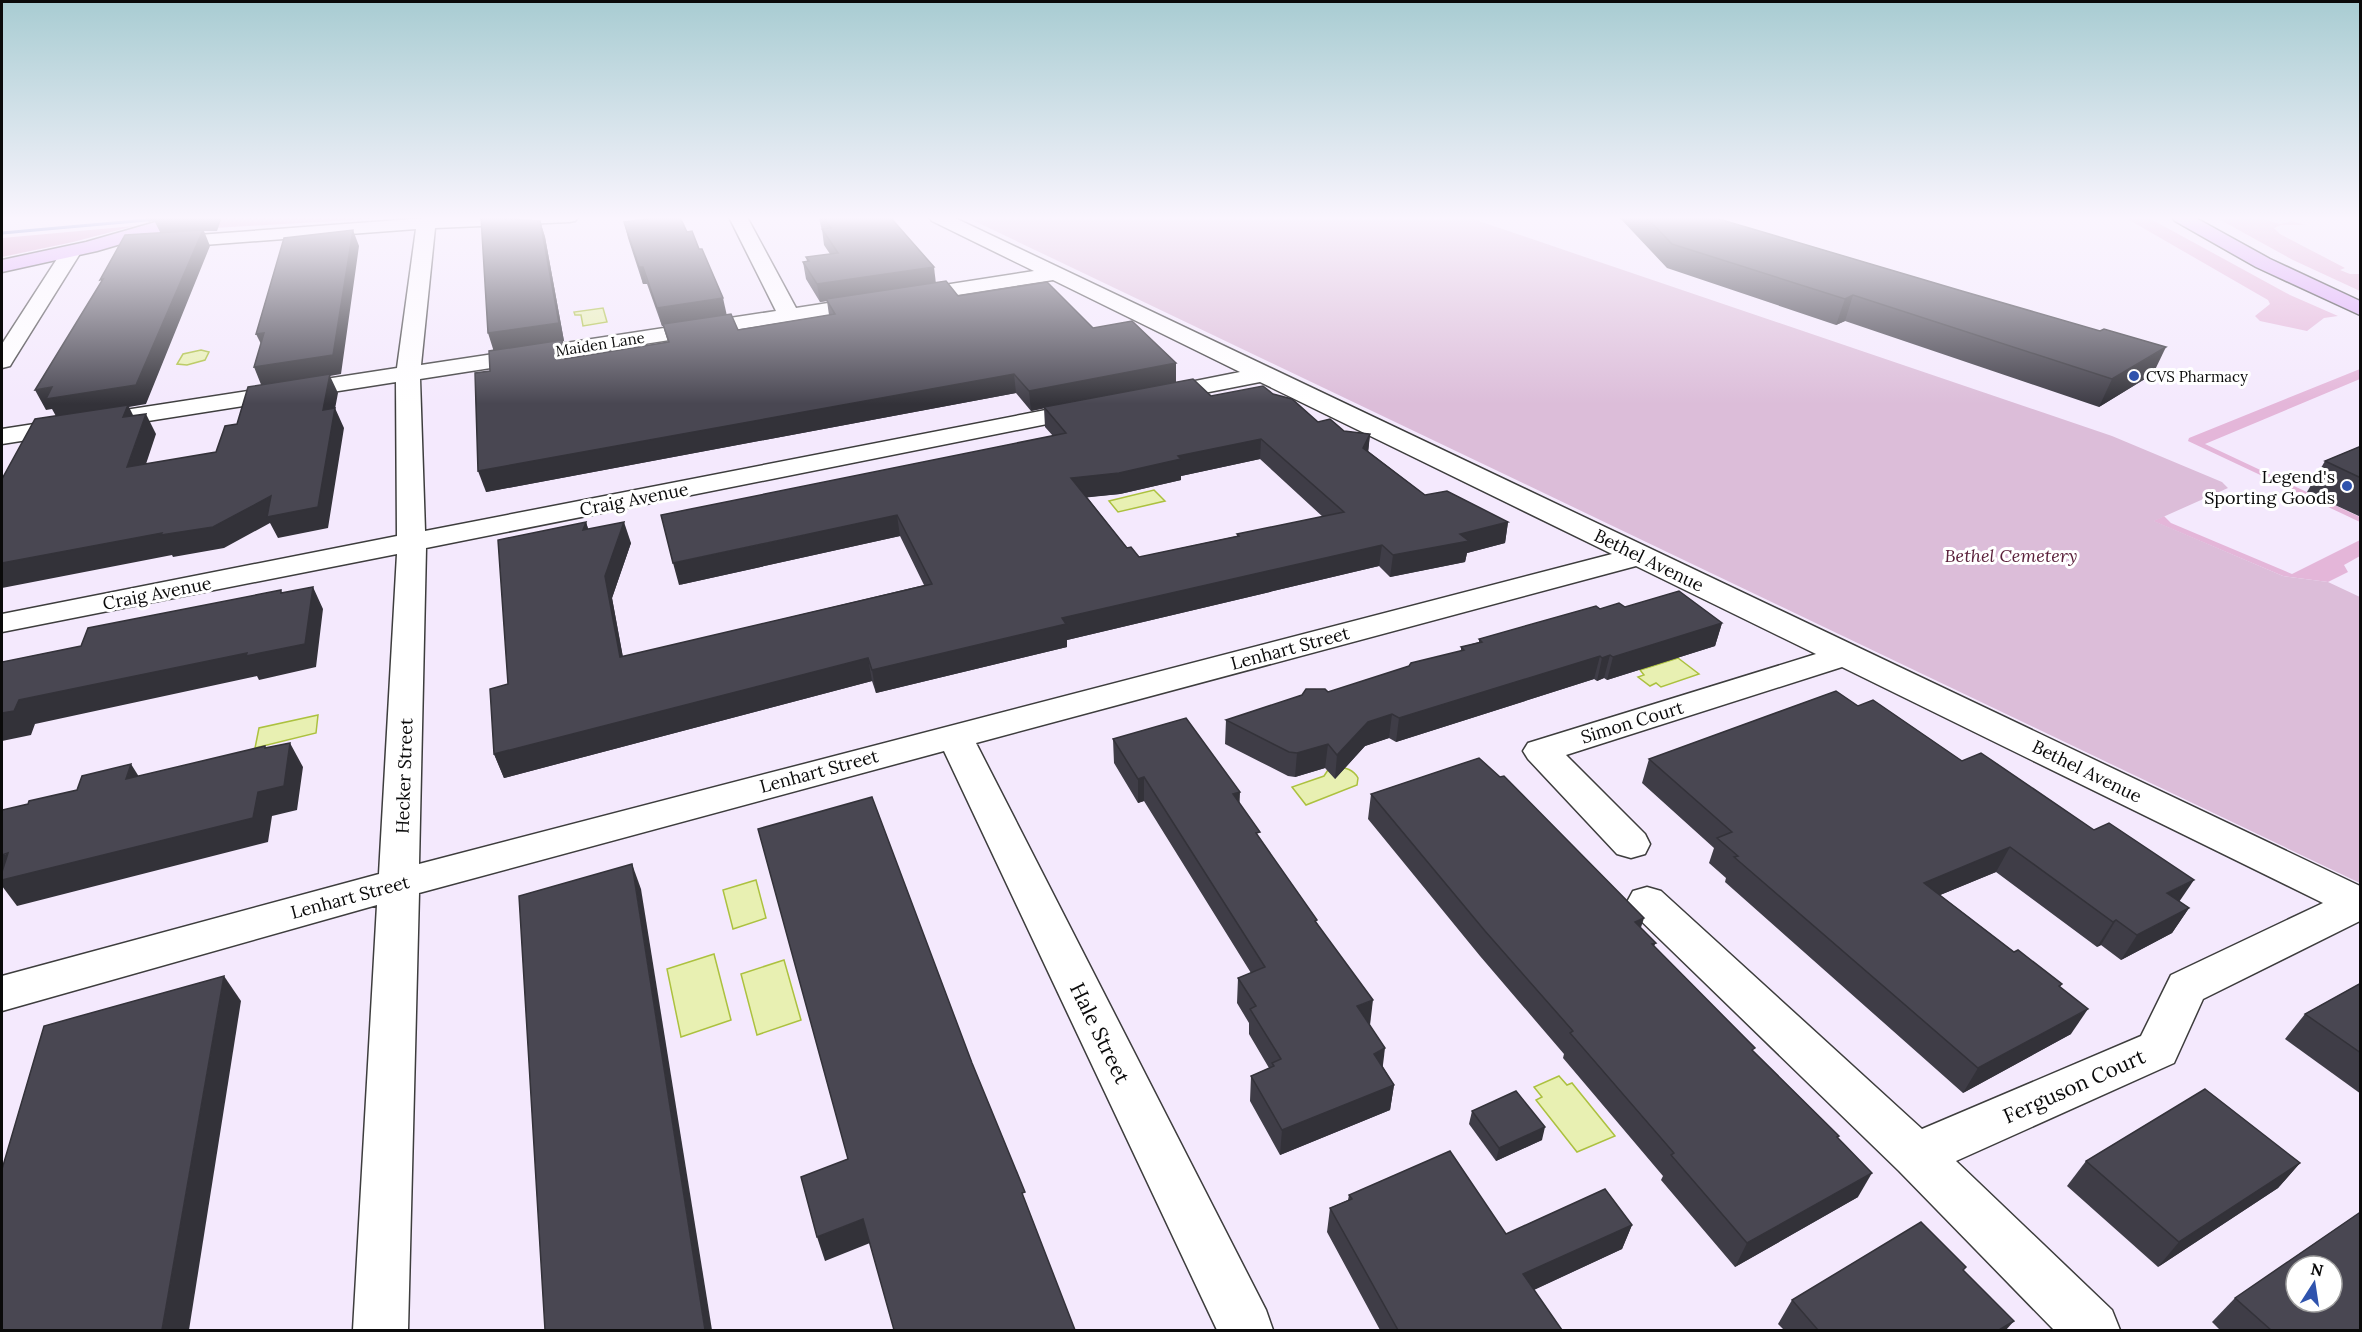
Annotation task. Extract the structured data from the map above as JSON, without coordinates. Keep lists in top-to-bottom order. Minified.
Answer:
{"streets":{"street":["Maiden Lane","Craig Avenue","Bethel Avenue","Lenhart Street","Simon Court","Hecker Street","Hale Street","Ferguson Court"]},"crossings":[["Maiden Lane","Hecker Street"],["Craig Avenue","Bethel Avenue"],["Craig Avenue","Hecker Street"],["Bethel Avenue","Lenhart Street"],["Bethel Avenue","Simon Court"],["Bethel Avenue","Ferguson Court"],["Lenhart Street","Hecker Street"],["Lenhart Street","Hale Street"]],"parks":["Bethel Cemetery"],"places":["CVS Pharmacy","Legend's Sporting Goods"],"north":"top"}
